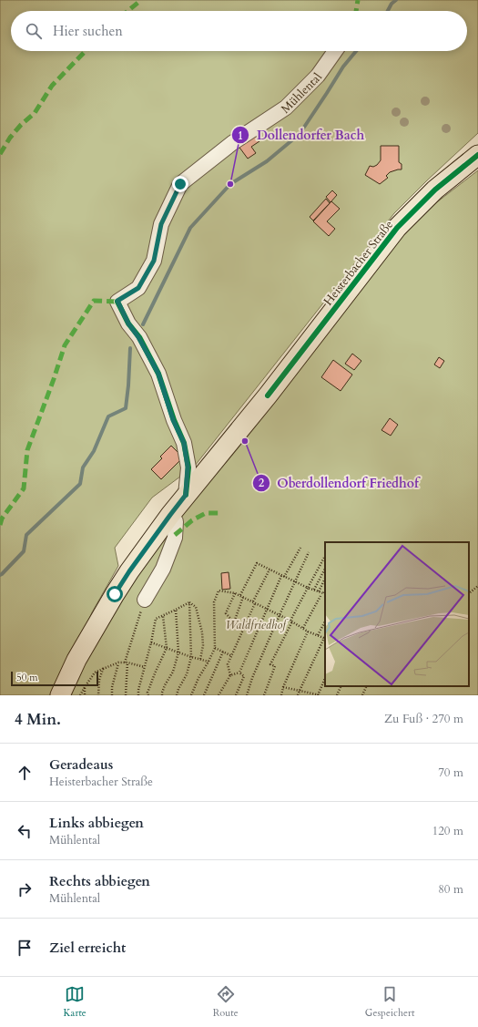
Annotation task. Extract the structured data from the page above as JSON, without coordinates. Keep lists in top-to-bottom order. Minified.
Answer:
{"streets":{"main road":["Heisterbacher Straße"],"street":["Mühlental"]},"crossings":[["Mühlental","Heisterbacher Straße"]],"parks":["Waldfriedhof"],"places":["Dollendorfer Bach","Oberdollendorf Friedhof"],"scale_bar":"50 m","page":{"search":"Hier suchen","scale":"50 m","heading":["4 Min.","Zu Fuß · 270 m"],"list":[["Geradeaus","Heisterbacher Straße","70 m"],["Links abbiegen","Mühlental","120 m"],["Rechts abbiegen","Mühlental","80 m"],"Ziel erreicht"],"nav":["Karte","Route","Gespeichert"]}}
